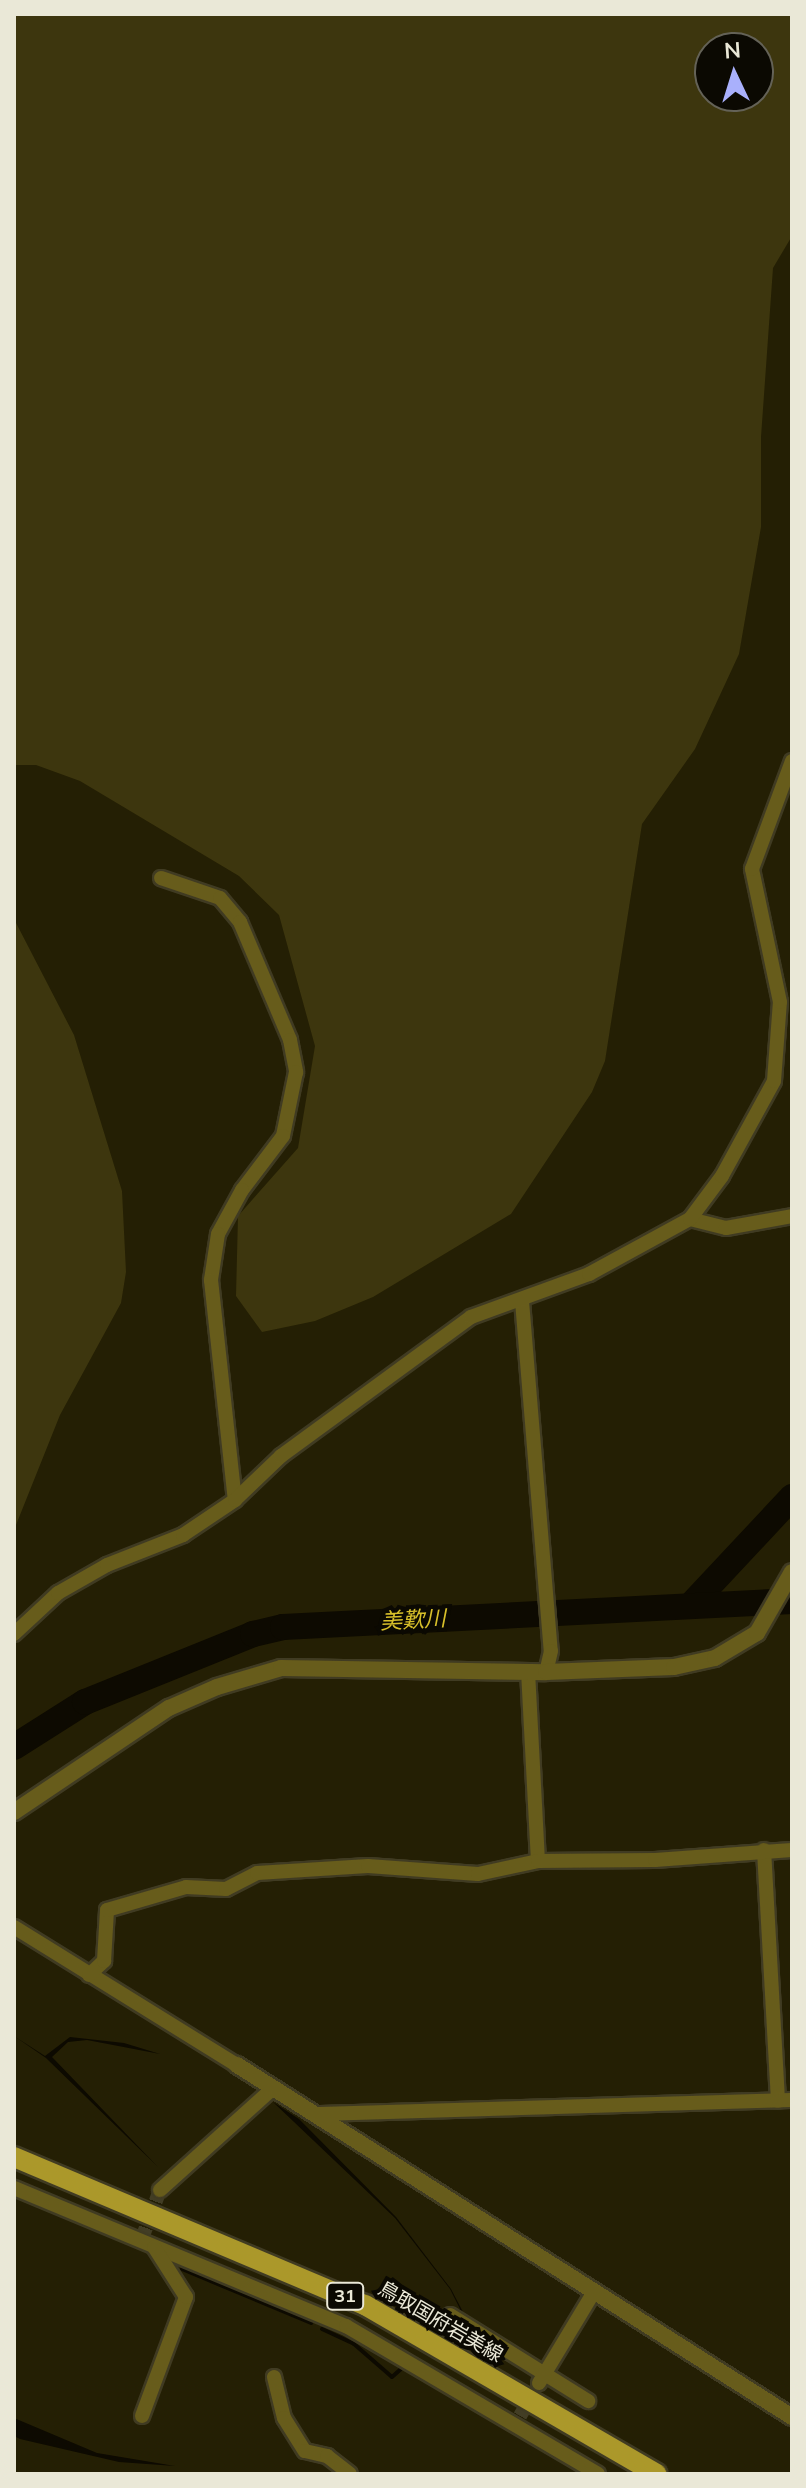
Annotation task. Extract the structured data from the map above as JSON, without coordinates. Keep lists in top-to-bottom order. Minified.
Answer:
{"streets":{"main road":["31","鳥取国府岩美線"]},"water":["美歎川"],"north":"top"}
